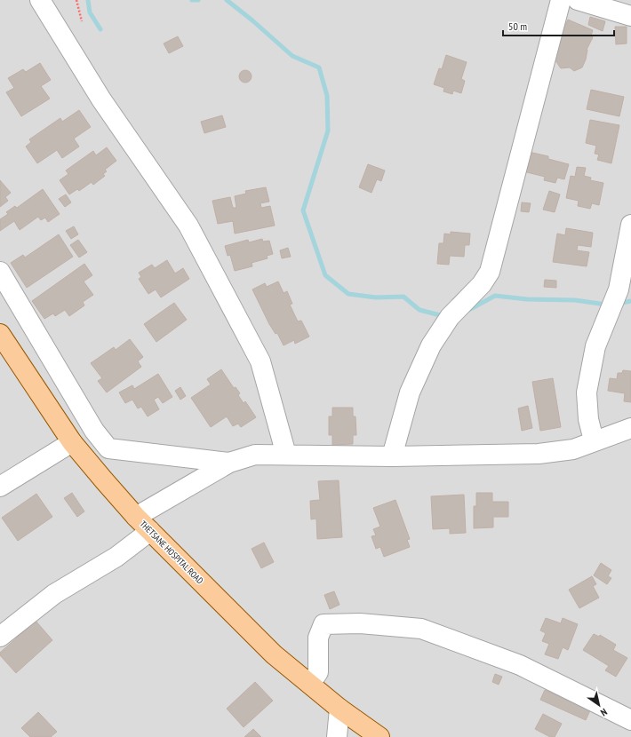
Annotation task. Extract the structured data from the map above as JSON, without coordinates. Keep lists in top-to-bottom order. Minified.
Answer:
{"streets":{"main road":["THETSANE HOSPITAL ROAD"]},"scale_bar":"50 m","north":"bottom right"}
